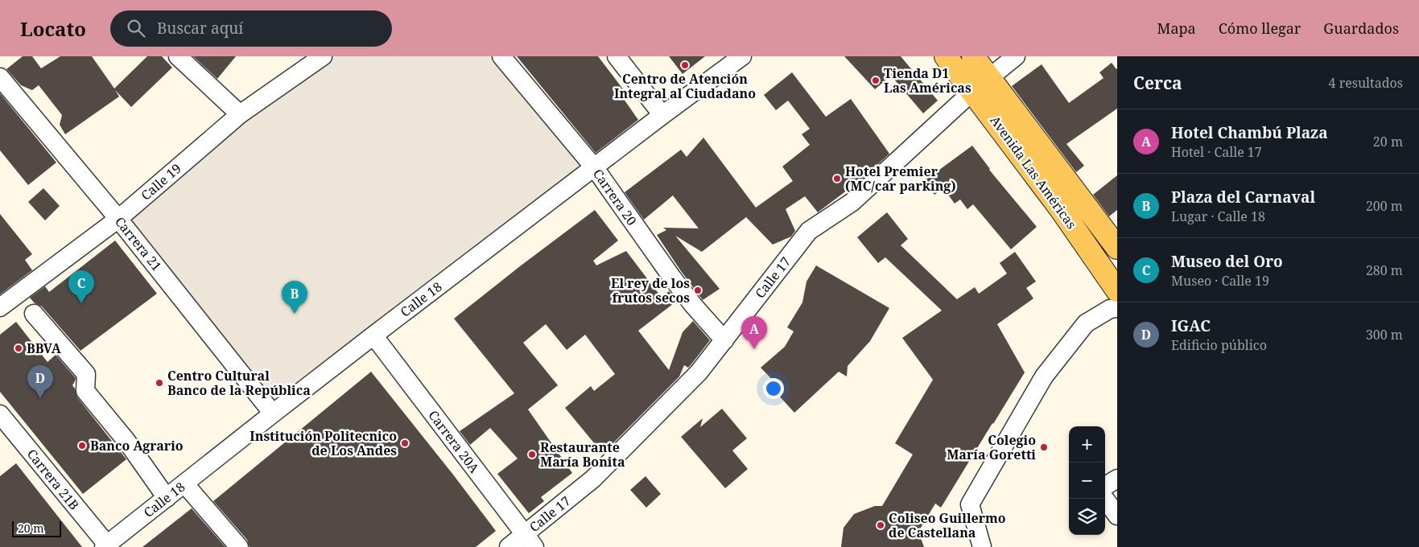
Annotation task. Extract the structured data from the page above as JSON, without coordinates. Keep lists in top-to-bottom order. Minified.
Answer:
{"streets":{"main road":["Avenida Las Américas"],"street":["Calle 19","Carrera 20","Carrera 21","Calle 17","Calle 18","Carrera 20A","Carrera 21B"]},"crossings":[["Avenida Las Américas","Calle 17"],["Calle 19","Carrera 21"],["Carrera 20","Calle 17"],["Carrera 20","Calle 18"],["Carrera 21","Calle 18"],["Calle 17","Carrera 20A"],["Calle 18","Carrera 20A"],["Calle 18","Carrera 21B"]],"places":["Centro de Atención Integral al Ciudadano","Tienda D1 Las Américas","Hotel Premier (MC/car parking)","El rey de los frutos secos","BBVA","Centro Cultural Banco de la República","Institución Politecnico de Los Andes","Banco Agrario","Colegio María Goretti","Restaurante María Bonita","Coliseo Guillermo de Castellana"],"scale_bar":"20 m","page":{"header":"Locato","search":"Buscar aquí","nav":["Mapa","Cómo llegar","Guardados"],"heading":["Cerca","4 resultados"],"list":[{"mark":"A","name":"Hotel Chambú Plaza","note":"Hotel · Calle 17","value":"20 m"},{"mark":"B","name":"Plaza del Carnaval","note":"Lugar · Calle 18","value":"200 m"},{"mark":"C","name":"Museo del Oro","note":"Museo · Calle 19","value":"280 m"},{"mark":"D","name":"IGAC","note":"Edificio público","value":"300 m"}],"pins":["C","B","A","D"],"map_buttons":["+","−"],"scale":"20 m"}}
